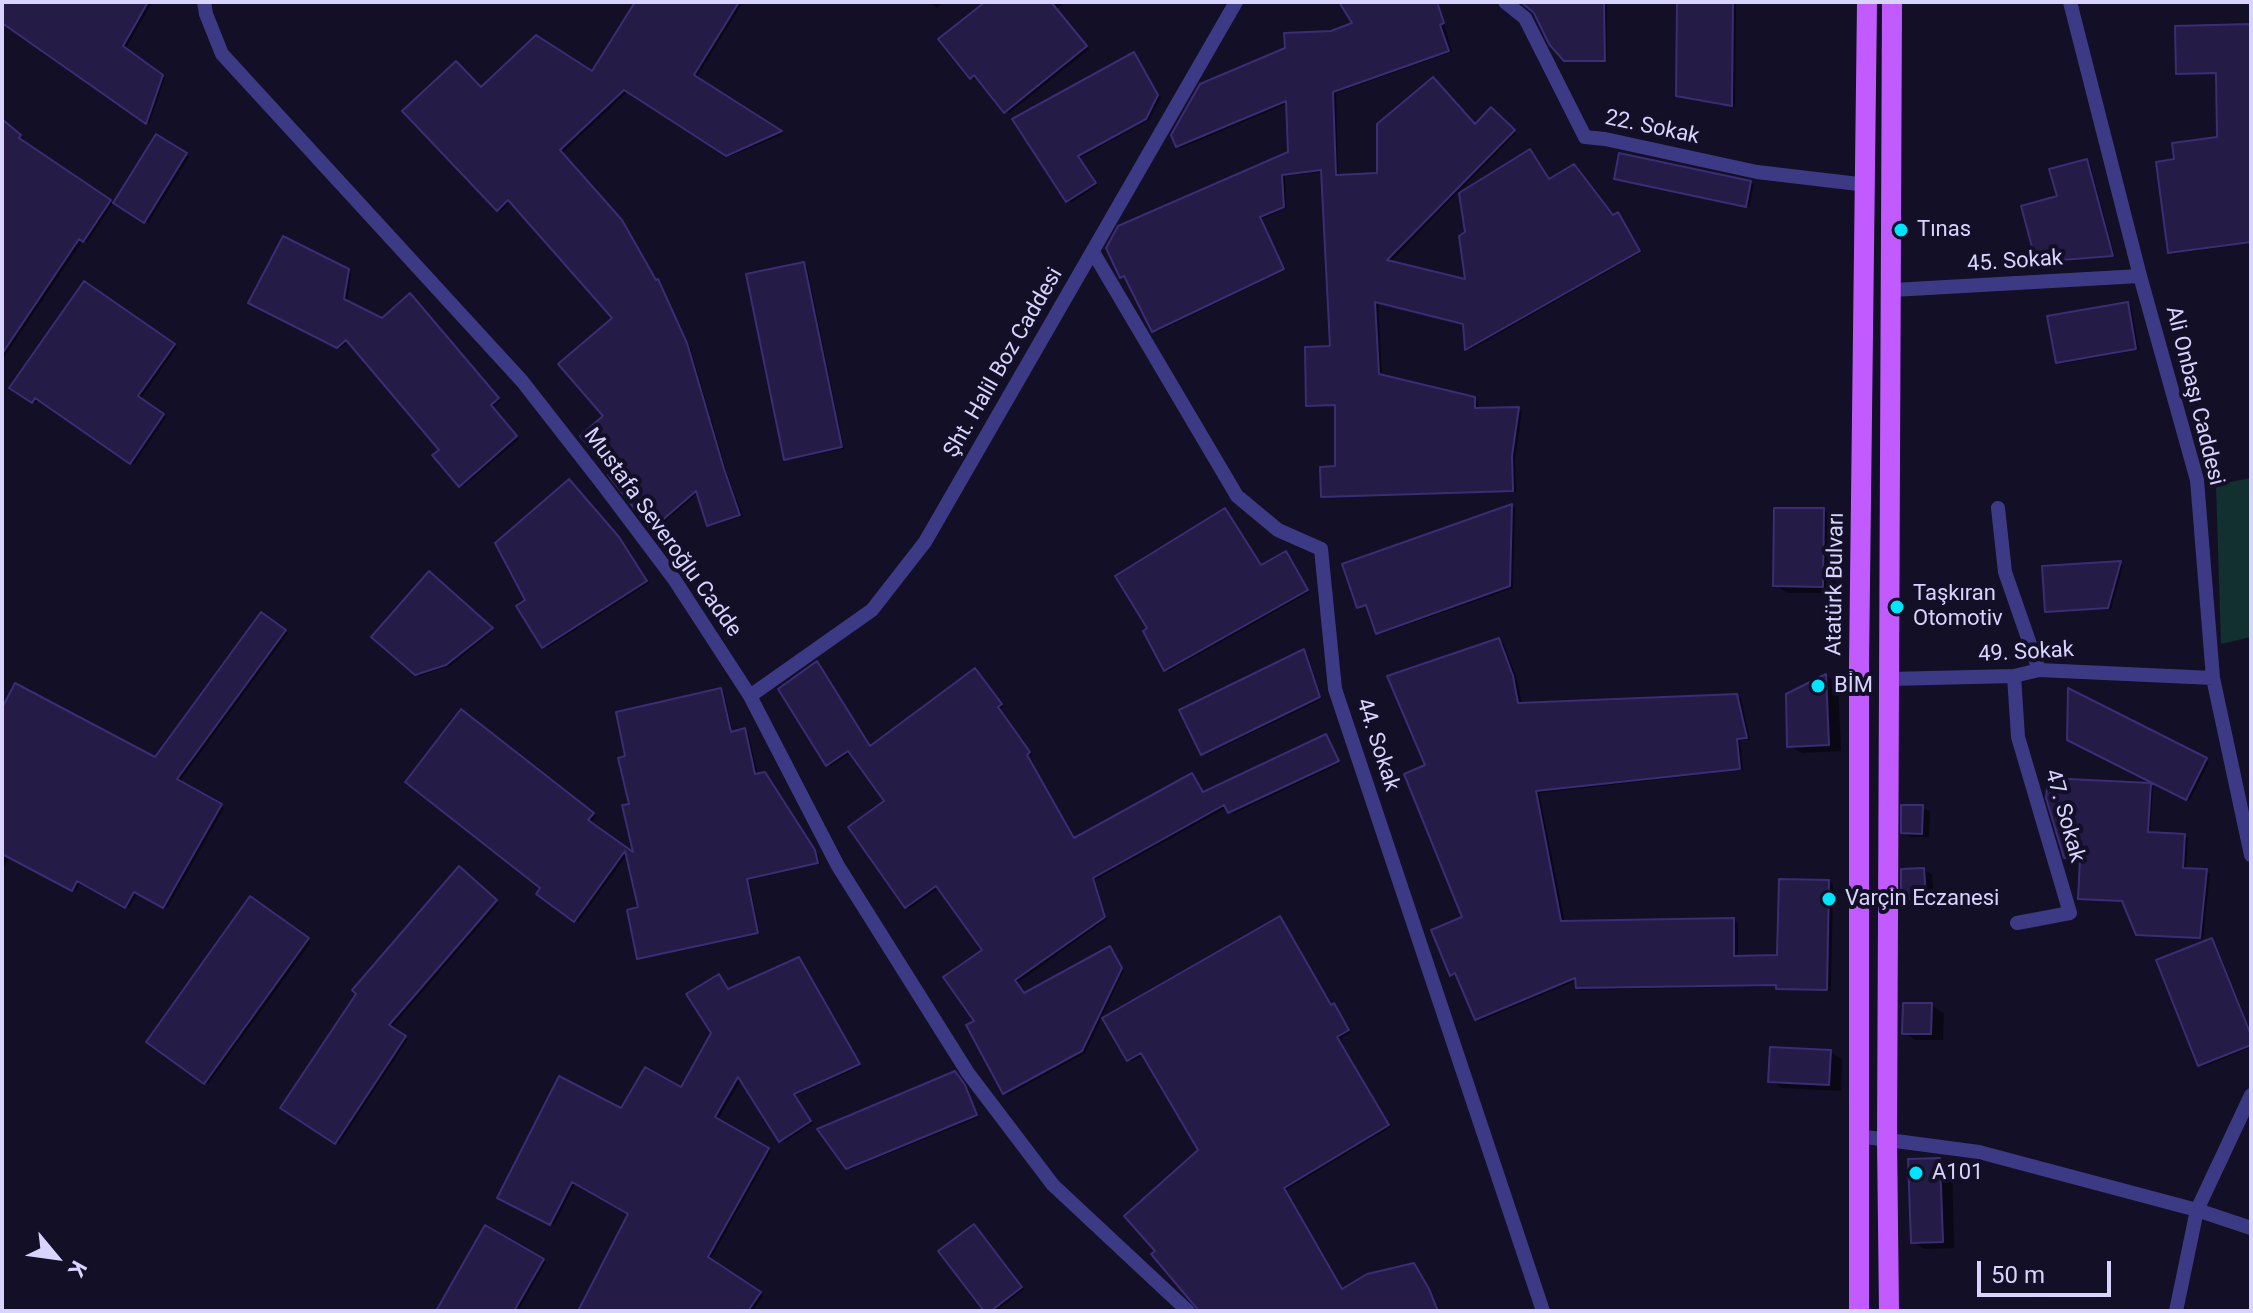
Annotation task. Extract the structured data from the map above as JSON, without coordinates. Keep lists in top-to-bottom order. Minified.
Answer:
{"streets":{"main road":["Atatürk Bulvarı"],"street":["22. Sokak","45. Sokak","Şht. Halil Boz Caddesi","Ali Onbaşı Caddesi","Mustafa Severoğlu Cadde","49. Sokak","44. Sokak","47. Sokak"]},"crossings":[["22. Sokak","Atatürk Bulvarı"],["45. Sokak","Ali Onbaşı Caddesi"],["Şht. Halil Boz Caddesi","Mustafa Severoğlu Cadde"],["Şht. Halil Boz Caddesi","44. Sokak"],["Ali Onbaşı Caddesi","49. Sokak"],["49. Sokak","47. Sokak"]],"places":["Tınas","Taşkıran Otomotiv","BİM","Varçin Eczanesi","A101"],"scale_bar":"50 m","north":"bottom right"}
